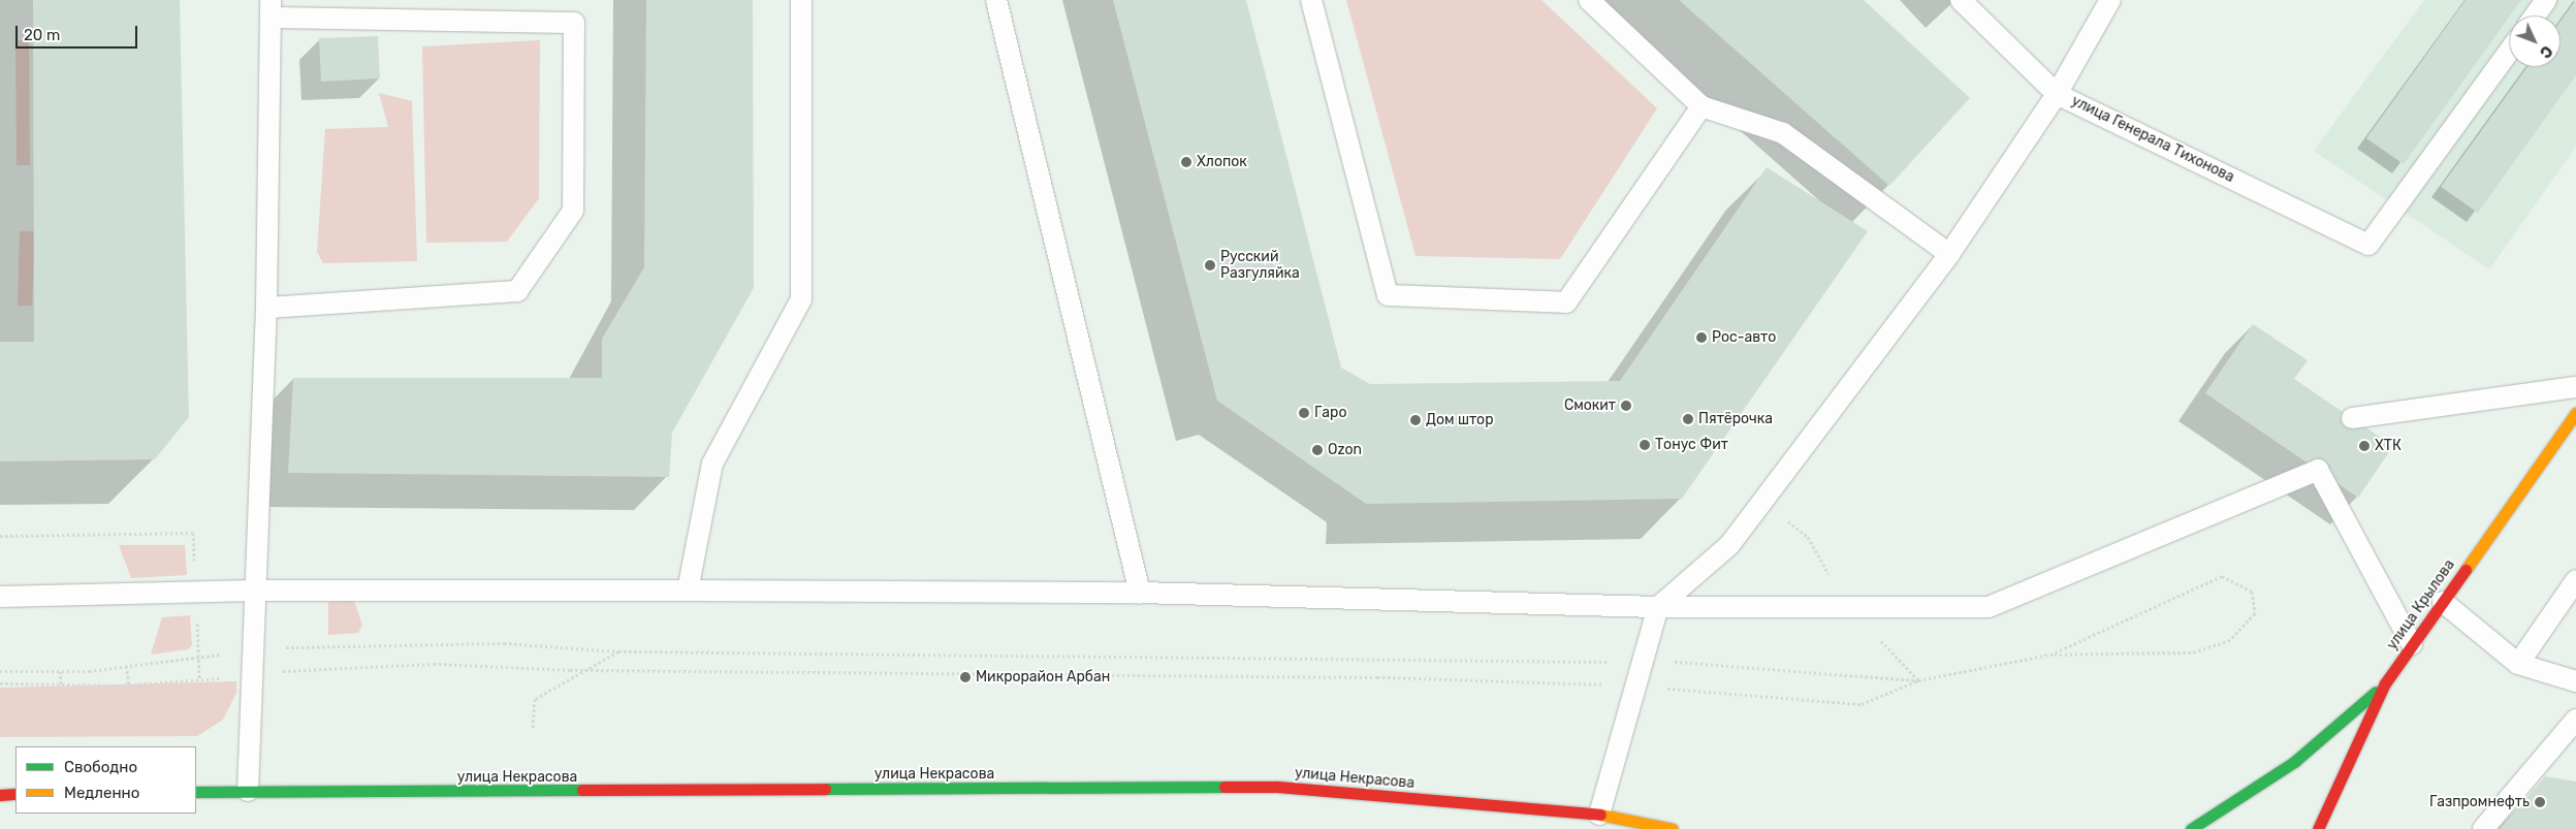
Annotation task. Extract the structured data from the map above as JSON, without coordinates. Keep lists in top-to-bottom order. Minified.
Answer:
{"streets":{"main road":["улица Крылова","улица Некрасова"],"lane":["улица Генерала Тихонова"]},"places":["Хлопок","Русский Разгуляйка","Рос-авто","Смокит","Гаро","Пятёрочка","Дом штор","Тонус Фит","ХТК","Ozon","Микрорайон Арбан","Газпромнефть"],"legend":["Свободно","Медленно"],"scale_bar":"20 m","north":"bottom right"}
